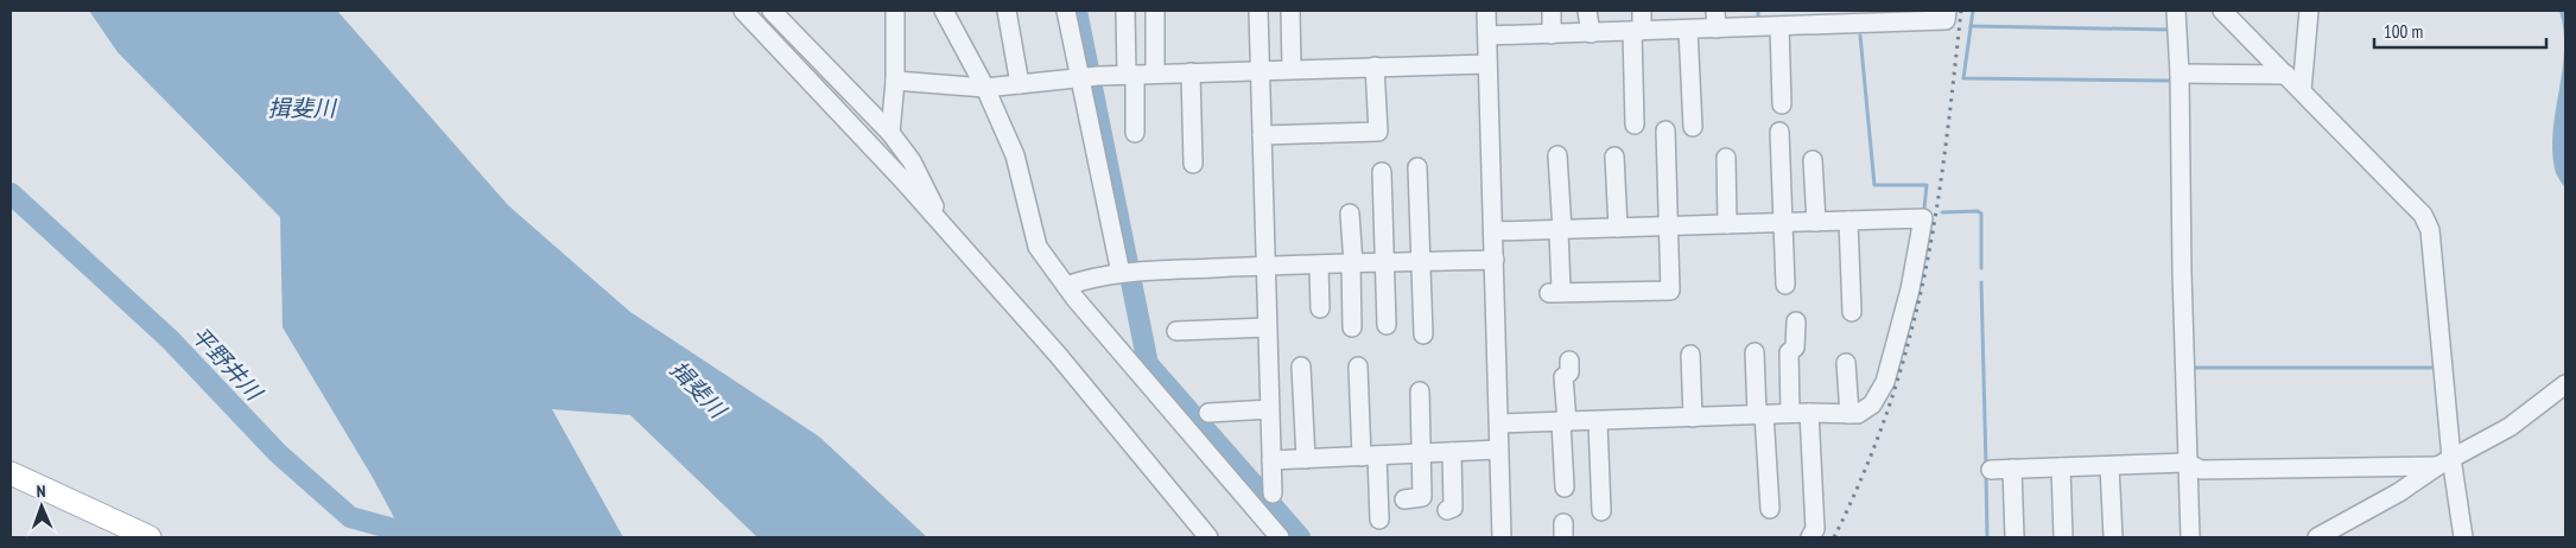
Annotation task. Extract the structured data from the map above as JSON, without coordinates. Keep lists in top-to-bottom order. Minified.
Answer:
{"water":["揖斐川","平野井川"],"scale_bar":"100 m","north":"top"}
